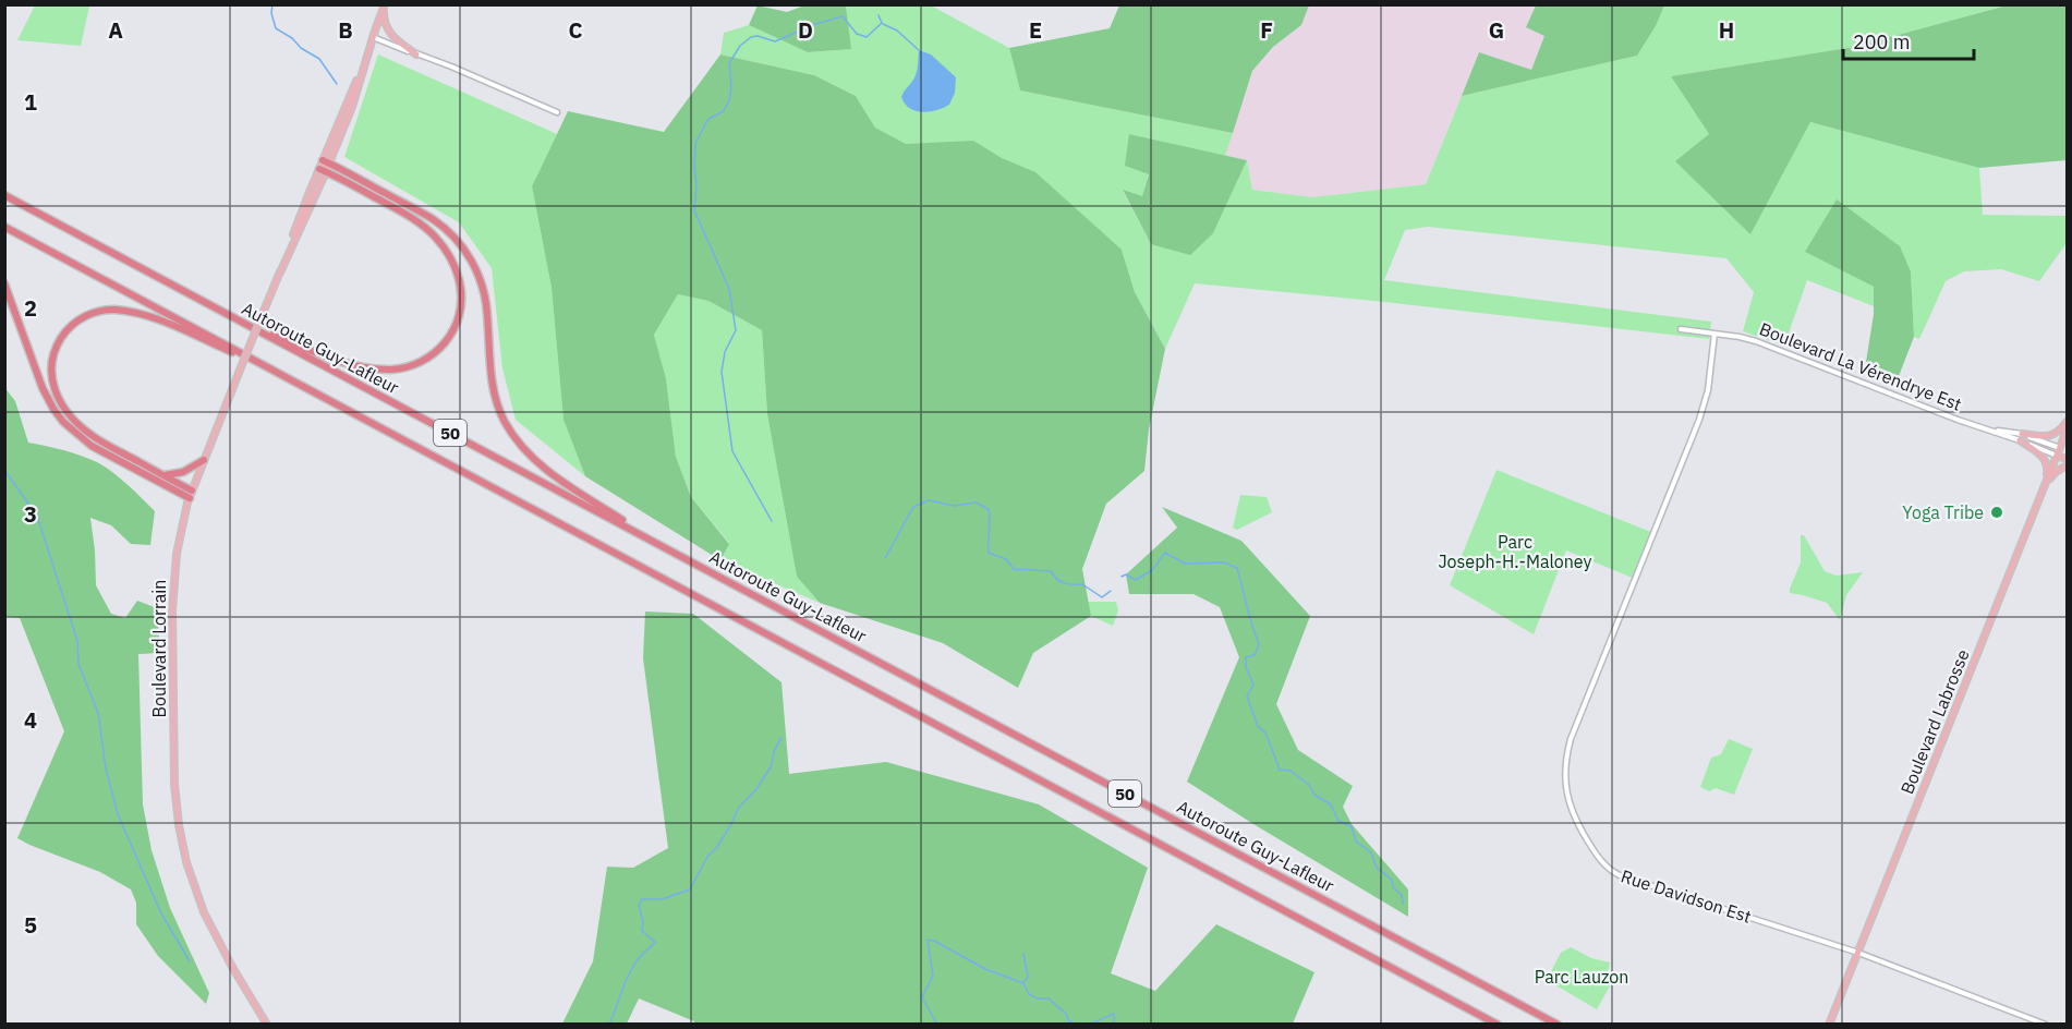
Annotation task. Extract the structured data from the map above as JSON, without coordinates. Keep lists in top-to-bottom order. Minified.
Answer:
{"streets":{"highway":["Autoroute Guy-Lafleur","50"],"main road":["Boulevard La Vérendrye Est","Boulevard Lorrain","Boulevard Labrosse"],"street":["Rue Davidson Est"]},"crossings":[["Boulevard La Vérendrye Est","Boulevard Labrosse"],["Boulevard La Vérendrye Est","Rue Davidson Est"],["Boulevard Labrosse","Rue Davidson Est"]],"parks":["Parc Joseph-H.-Maloney","Parc Lauzon"],"places":["Yoga Tribe"],"scale_bar":"200 m","grid":{"columns":["A","B","C","D","E","F","G","H"],"rows":["1","2","3","4","5"]}}
